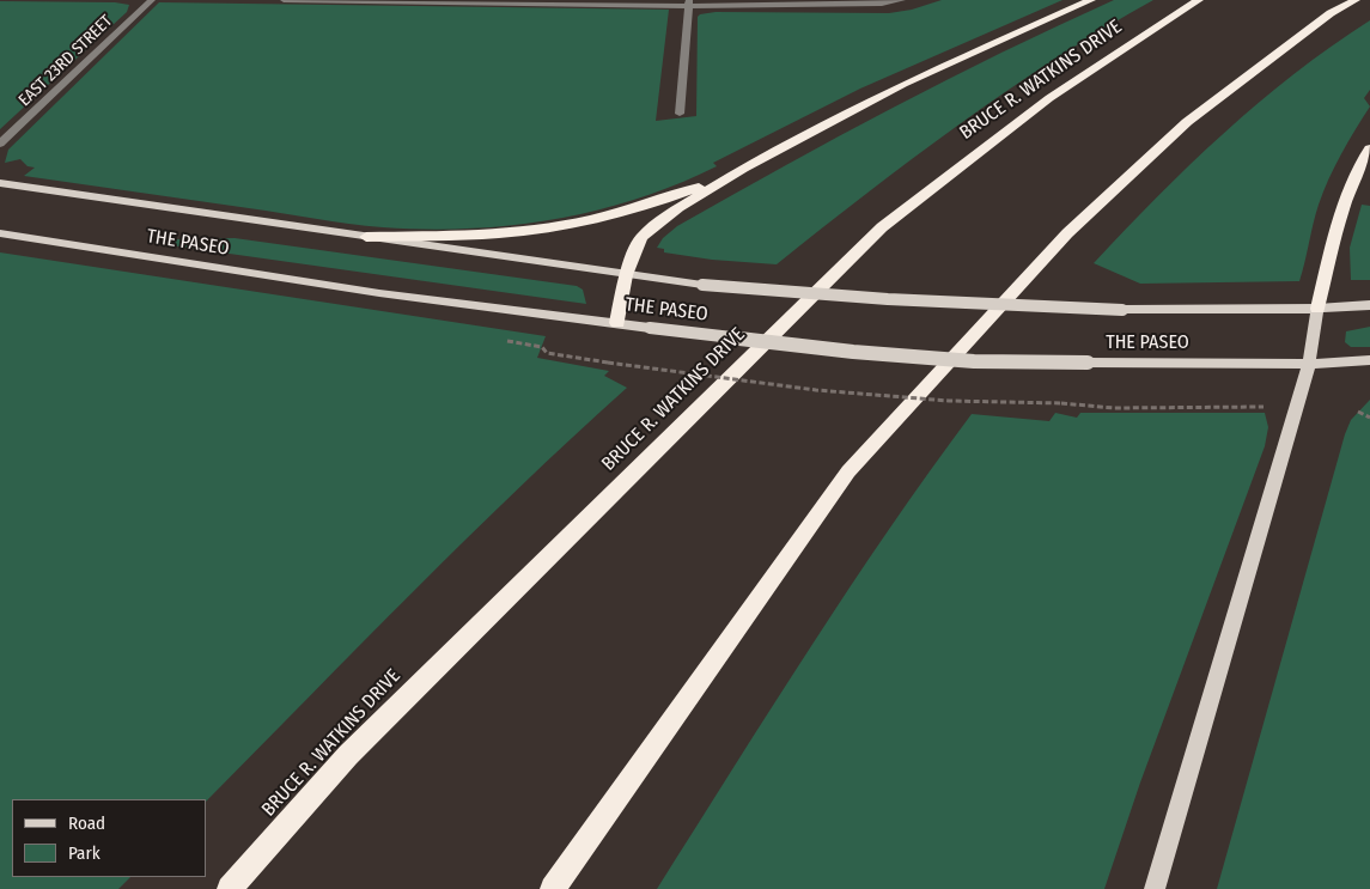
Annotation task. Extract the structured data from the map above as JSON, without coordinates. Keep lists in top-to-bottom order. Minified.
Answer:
{"streets":{"highway":["BRUCE R. WATKINS DRIVE"],"main road":["THE PASEO"],"street":["EAST 23RD STREET"]},"legend":["Road","Park"]}
